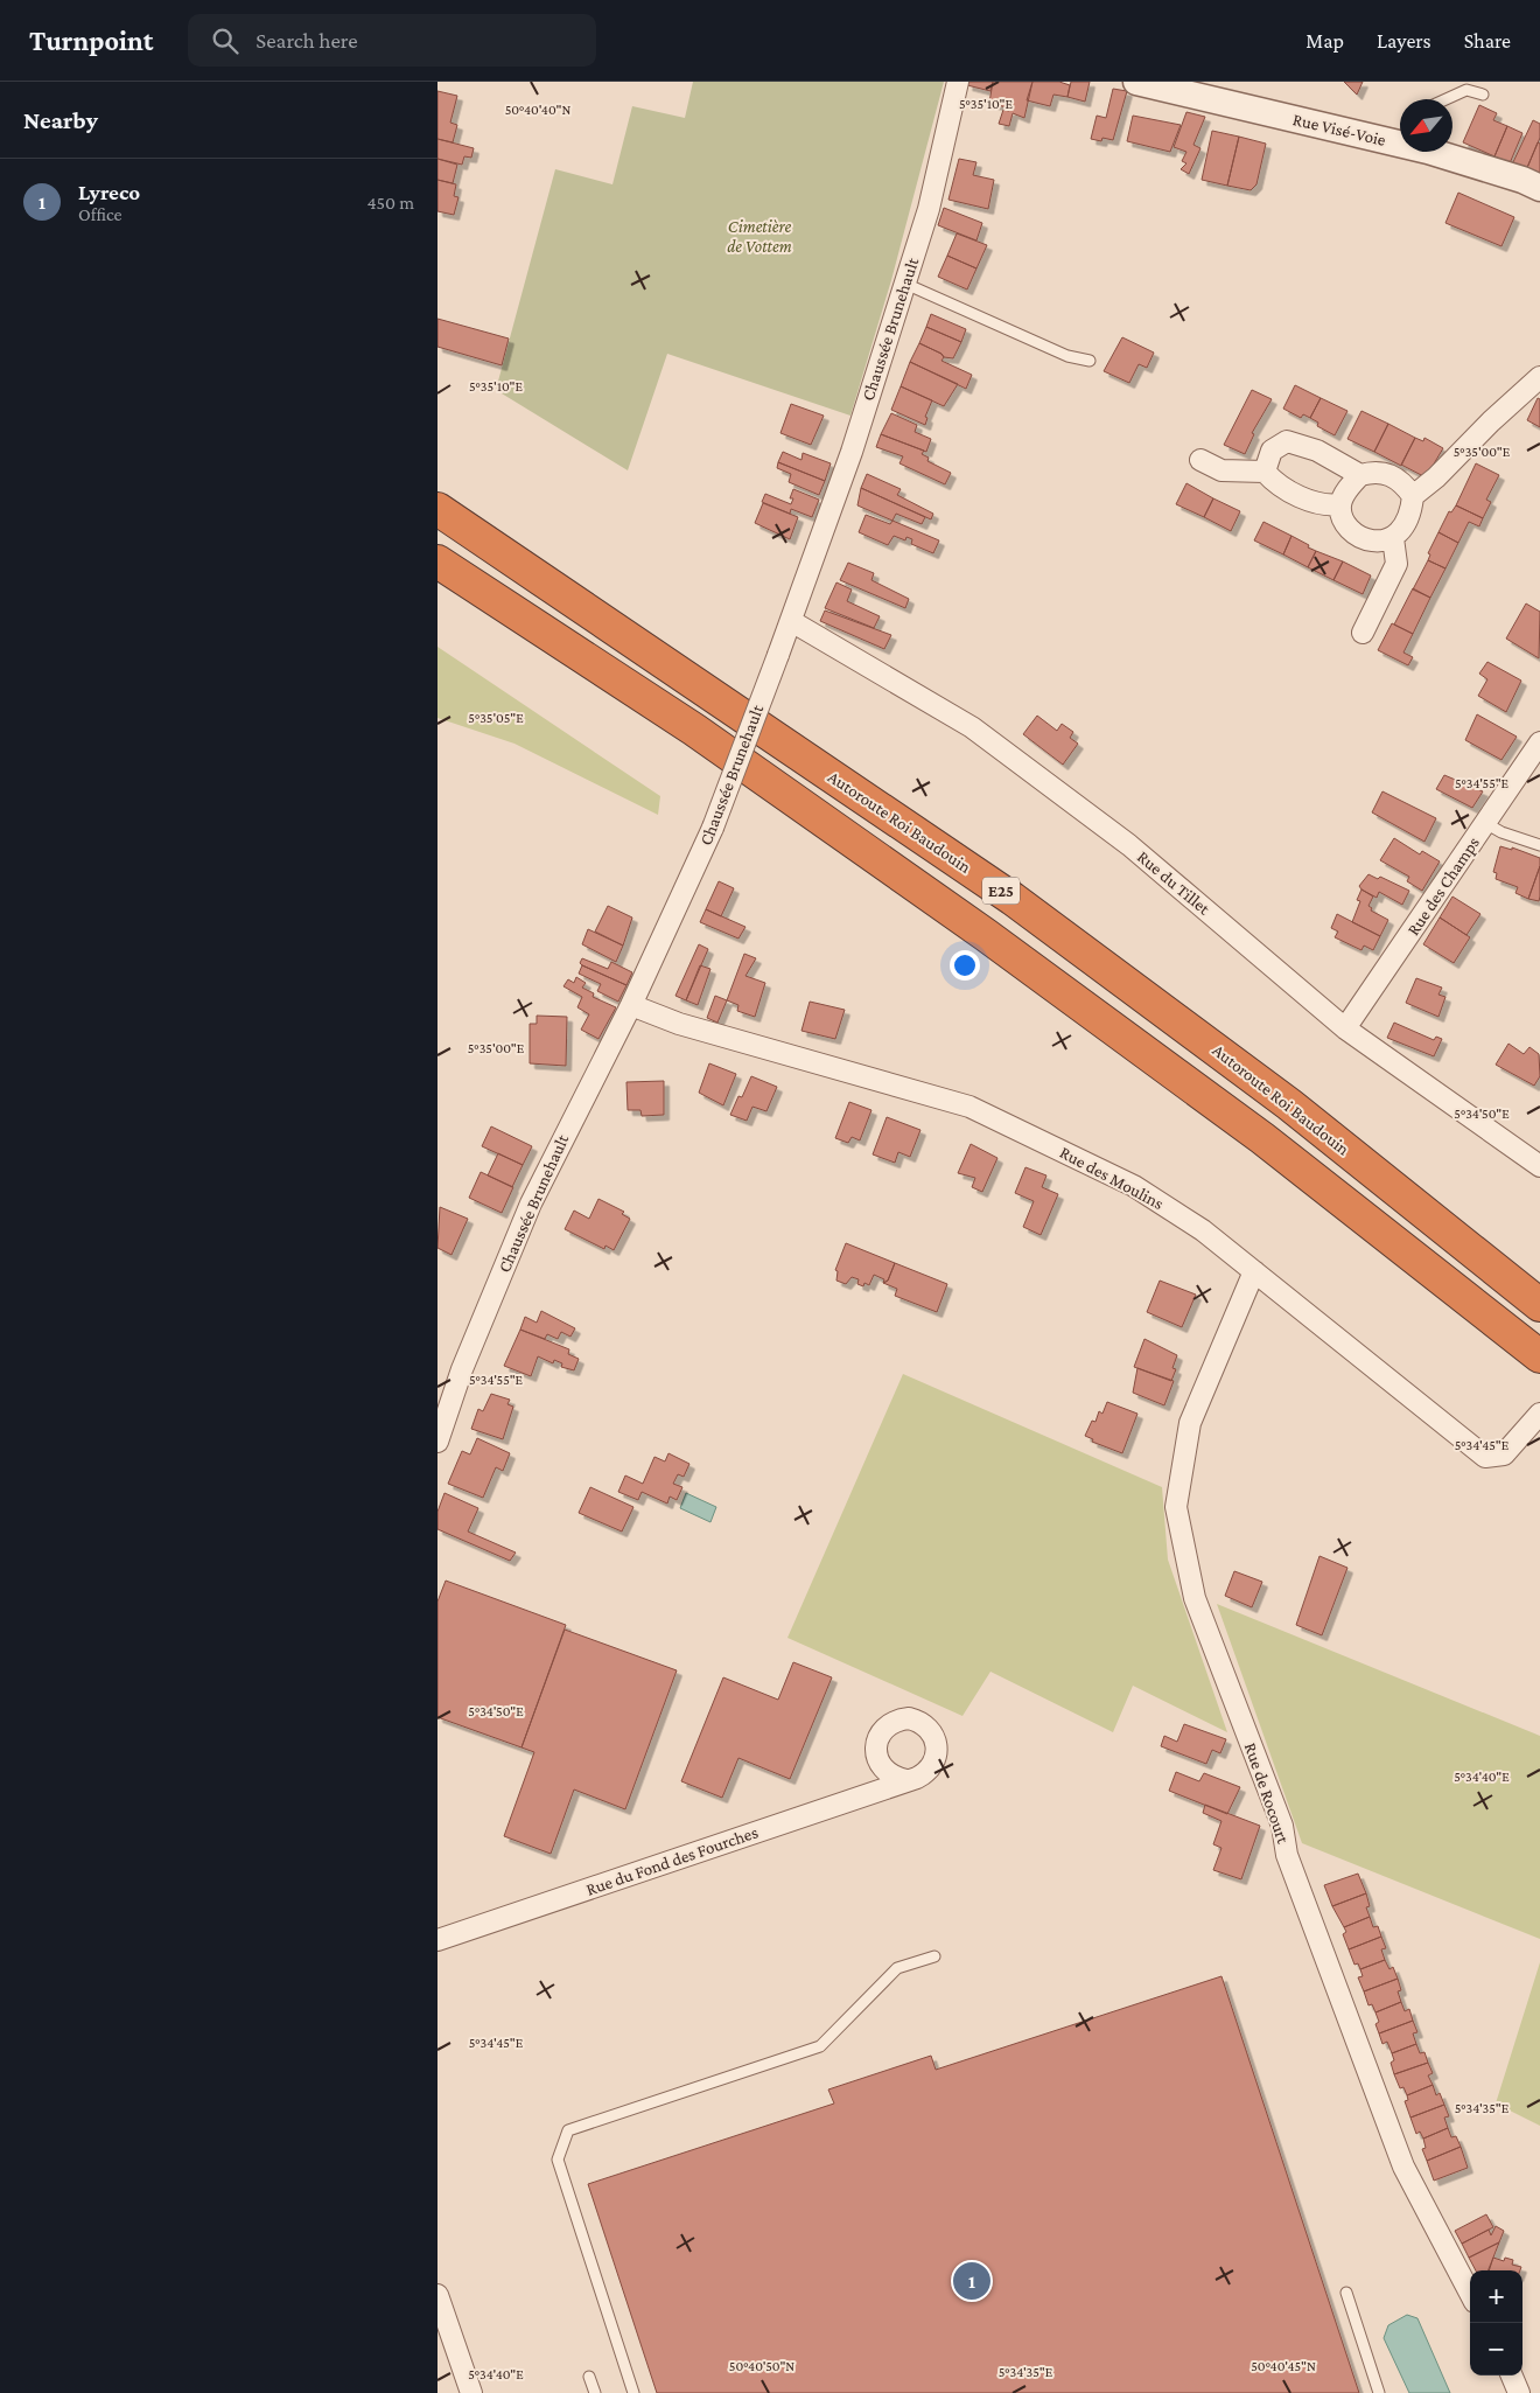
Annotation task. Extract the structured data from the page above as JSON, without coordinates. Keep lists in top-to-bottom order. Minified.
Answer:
{"streets":{"highway":["Autoroute Roi Baudouin","E25"],"street":["Rue Visé-Voie","Chaussée Brunehault","Rue du Tillet","Rue des Champs","Rue des Moulins","Rue de Rocourt","Rue du Fond des Fourches"]},"crossings":[["Chaussée Brunehault","Rue du Tillet"],["Chaussée Brunehault","Rue des Moulins"],["Rue du Tillet","Rue des Champs"],["Rue des Moulins","Rue de Rocourt"]],"parks":["Cimetière de Vottem"],"north":"bottom left","page":{"header":"Turnpoint","search":"Search here","nav":["Map","Layers","Share"],"heading":"Nearby","list":[{"mark":"1","name":"Lyreco","note":"Office","value":"450 m"}],"pins":"1","map_buttons":["+","−"]},"coordinates":["5°35'10\"E","50°40'40\"N","5°35'00\"E","5°35'05\"E","5°34'55\"E","5°34'50\"E","5°34'45\"E","5°34'40\"E","5°34'35\"E","50°40'50\"N","50°40'45\"N"]}
